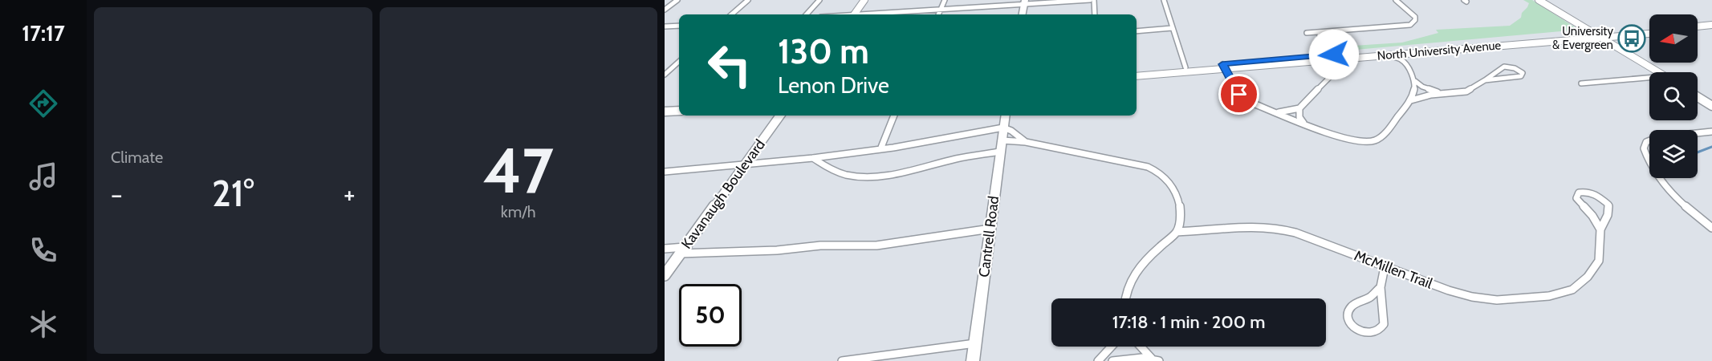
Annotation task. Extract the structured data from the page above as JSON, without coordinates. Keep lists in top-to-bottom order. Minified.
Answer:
{"streets":{"main road":["North University Avenue","Kavanaugh Boulevard","Cantrell Road"],"street":["McMillen Trail"]},"places":{"bus stop":["University & Evergreen"]},"north":"left","page":{"tabs":"17:17","tile":["Climate",["47","km/h"]],"turn":["130 m","Lenon Drive"],"heat":["−","21°","+"],"limit":"50","trip":"17:18 · 1 min · 200 m"}}
